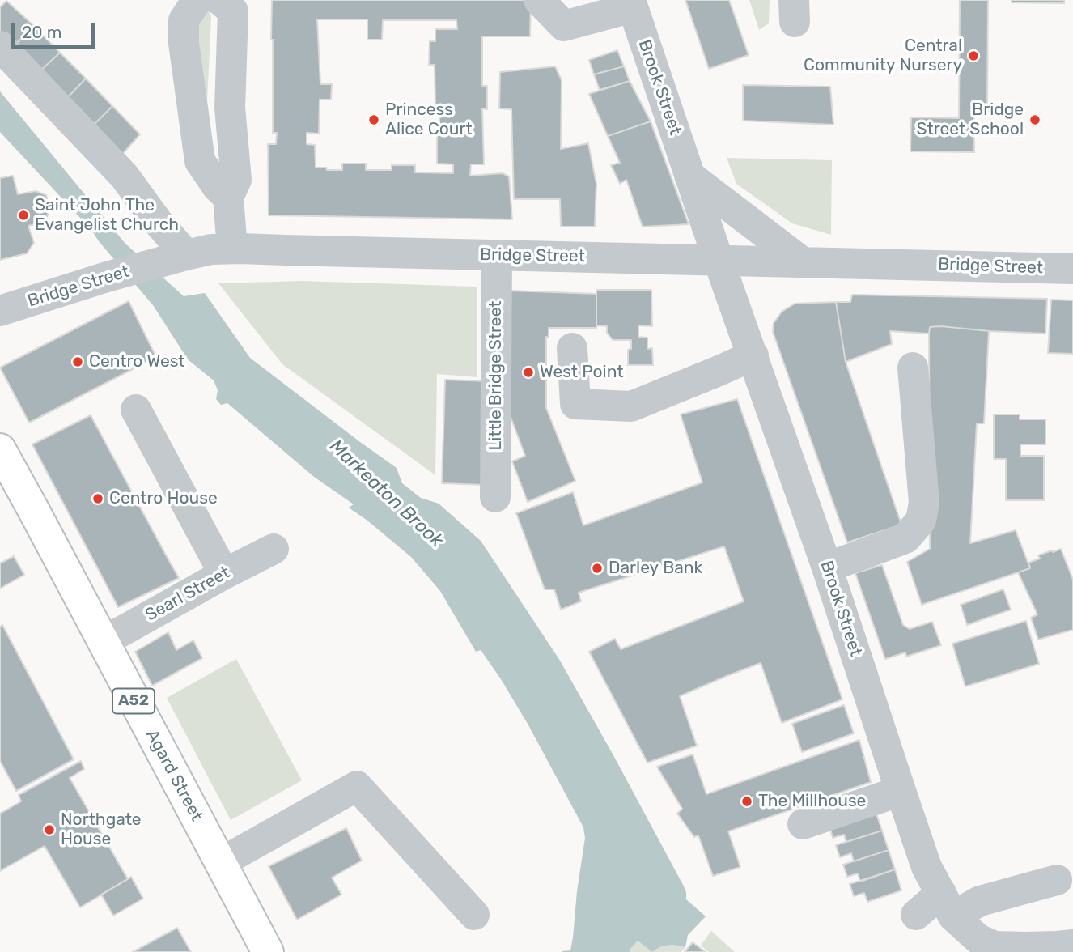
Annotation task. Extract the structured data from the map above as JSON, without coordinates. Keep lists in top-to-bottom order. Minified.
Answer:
{"streets":{"main road":["A52","Agard Street"],"street":["Brook Street","Bridge Street","Little Bridge Street","Searl Street"]},"crossings":[["Brook Street","Bridge Street"],["Bridge Street","Little Bridge Street"],["Searl Street","Agard Street"]],"water":["Markeaton Brook"],"places":["Central Community Nursery","Princess Alice Court","Bridge Street School","Saint John The Evangelist Church","Centro West","West Point","Centro House","Darley Bank","The Millhouse","Northgate House"],"scale_bar":"20 m"}
